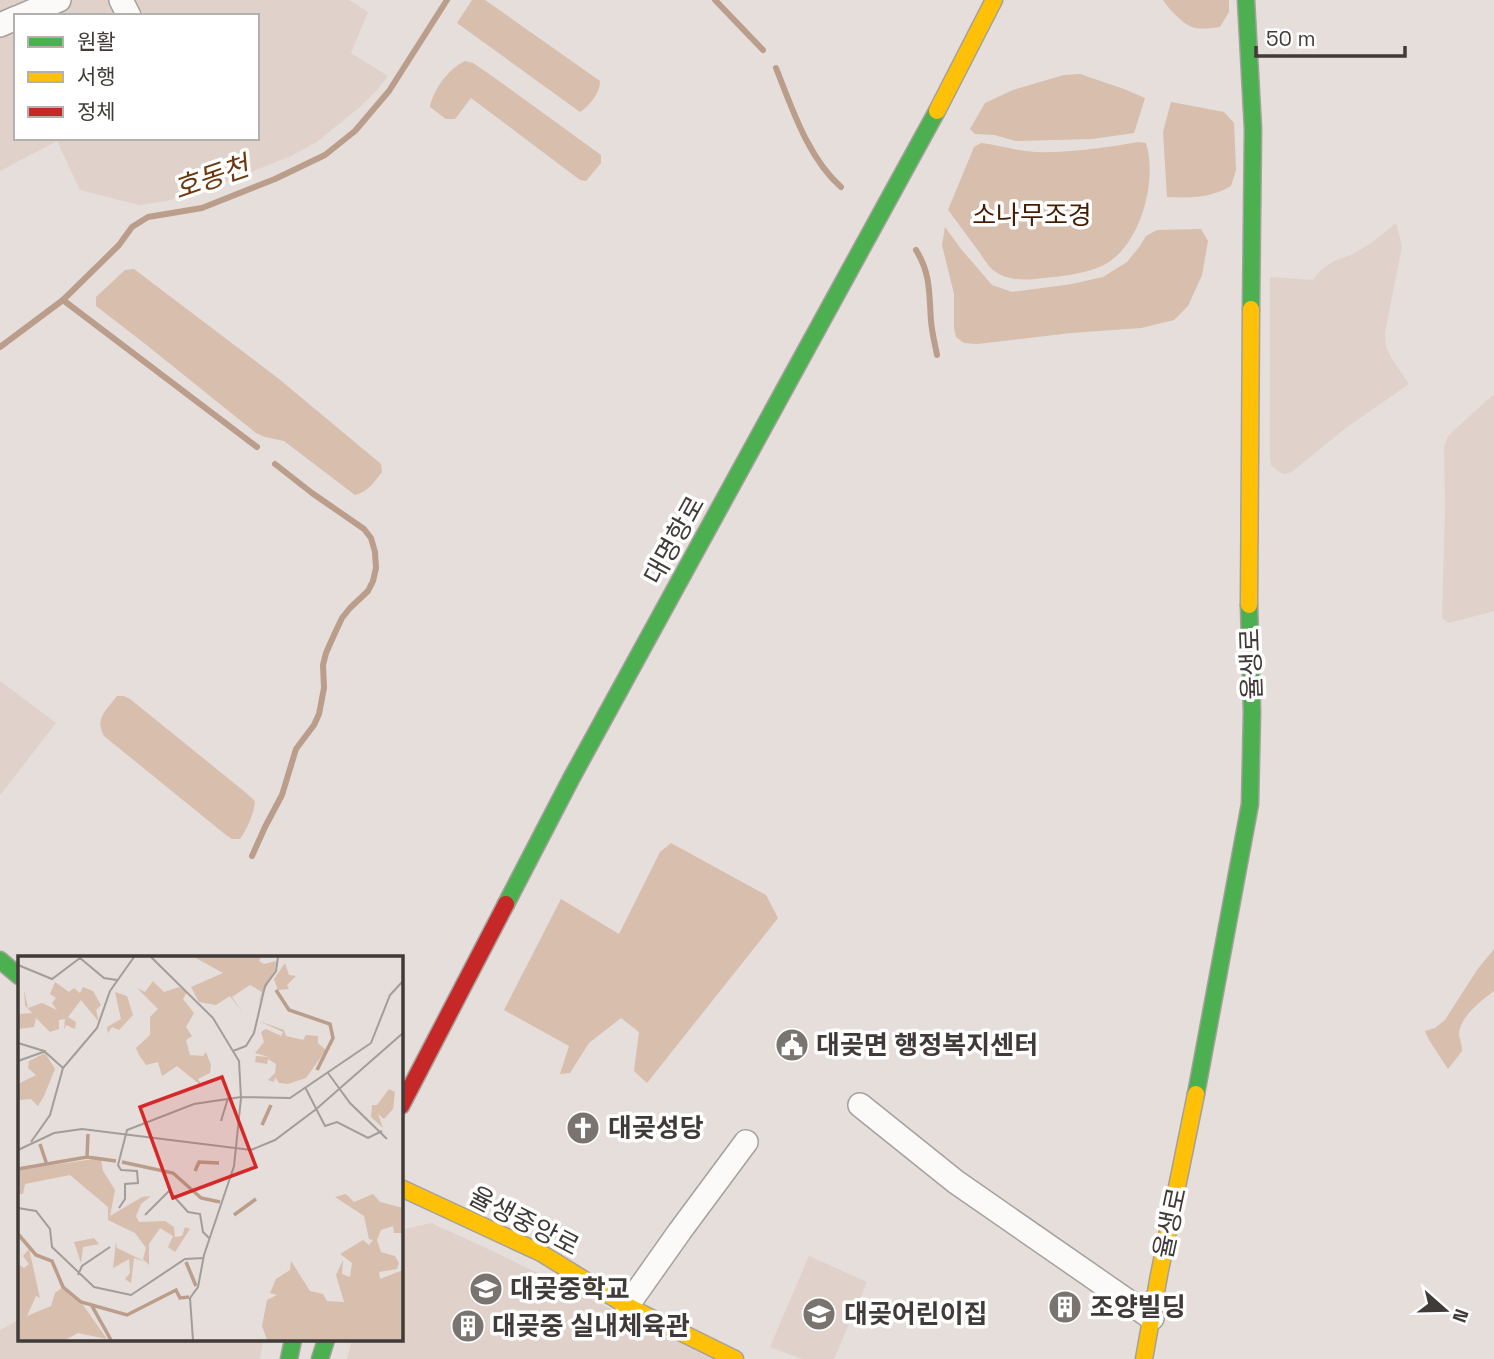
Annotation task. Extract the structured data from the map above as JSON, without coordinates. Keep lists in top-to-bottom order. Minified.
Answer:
{"streets":{"street":["대명항로","율생로","율생중앙로"]},"water":["호동천"],"parks":["소나무조경"],"places":{"public building":["대곶면 행정복지센터"],"church":["대곶성당"],"school or university":["대곶중학교","대곶어린이집"],"building":["조양빌딩","대곶중 실내체육관"]},"legend":["원활","서행","정체"],"scale_bar":"50 m","north":"right"}
